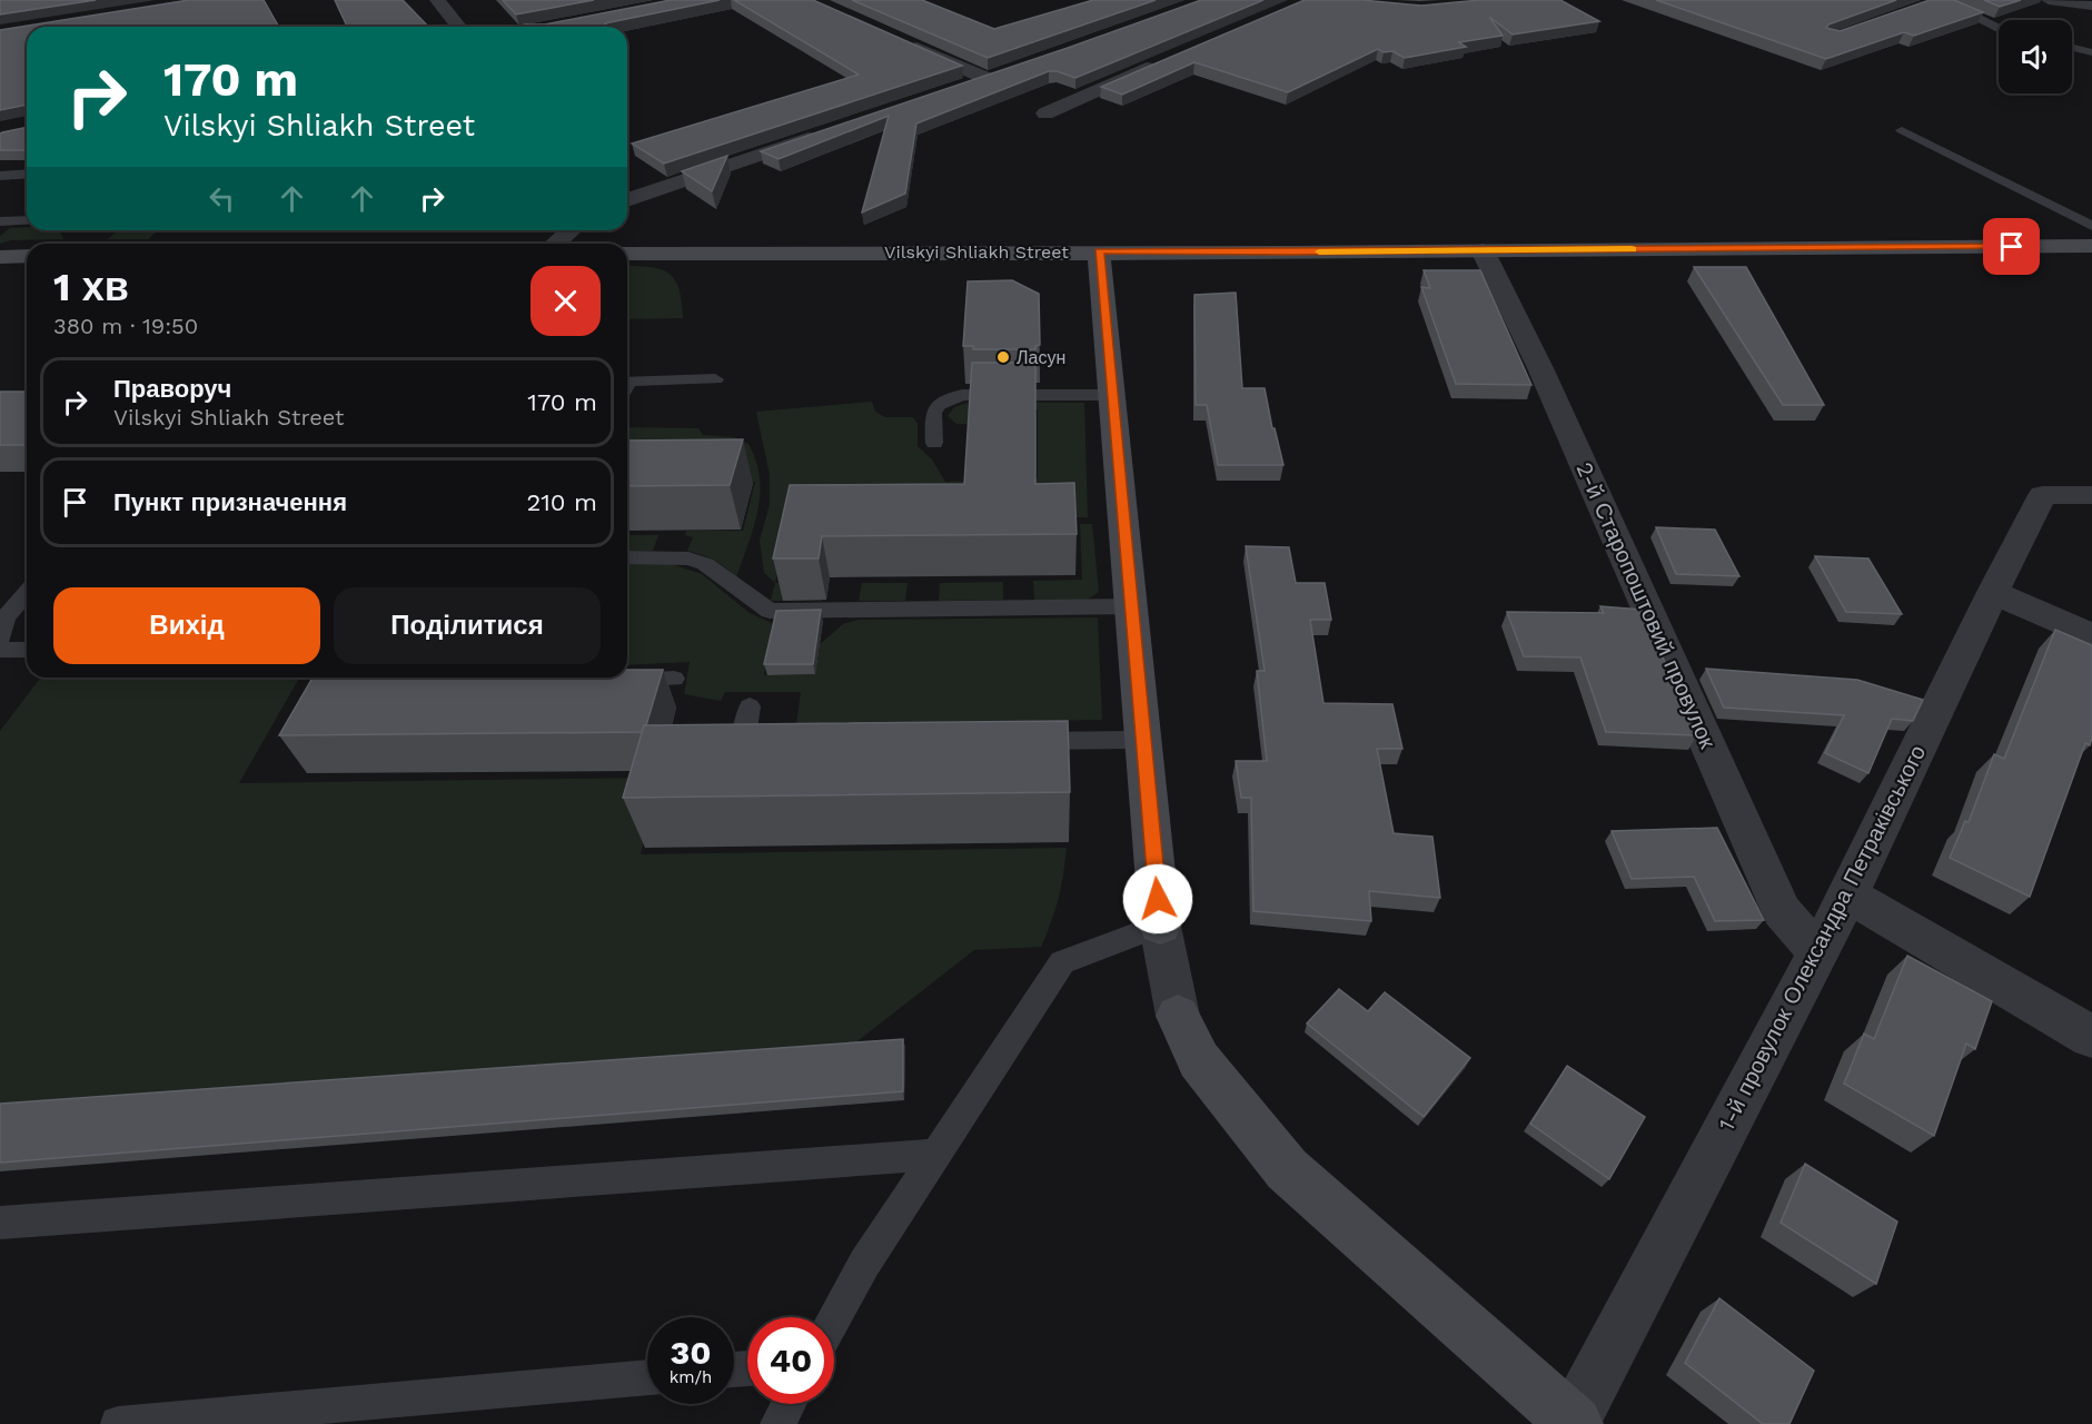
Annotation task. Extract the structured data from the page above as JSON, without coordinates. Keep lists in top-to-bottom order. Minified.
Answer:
{"streets":{"street":["Vilskyi Shliakh Street","2-й Старопоштовий провулок","1-й провулок Олександра Петраківського"]},"crossings":[["Vilskyi Shliakh Street","2-й Старопоштовий провулок"],["2-й Старопоштовий провулок","1-й провулок Олександра Петраківського"]],"places":["Ласун"],"page":{"turn":["170 m","Vilskyi Shliakh Street"],"heading":["1 хв","380 m · 19:50"],"list":[{"name":"Праворуч","note":"Vilskyi Shliakh Street","value":"170 m"},{"name":"Пункт призначення","value":"210 m"}],"buttons":["Вихід","Поділитися"],"speed":"30 km/h","limit":"40"}}
